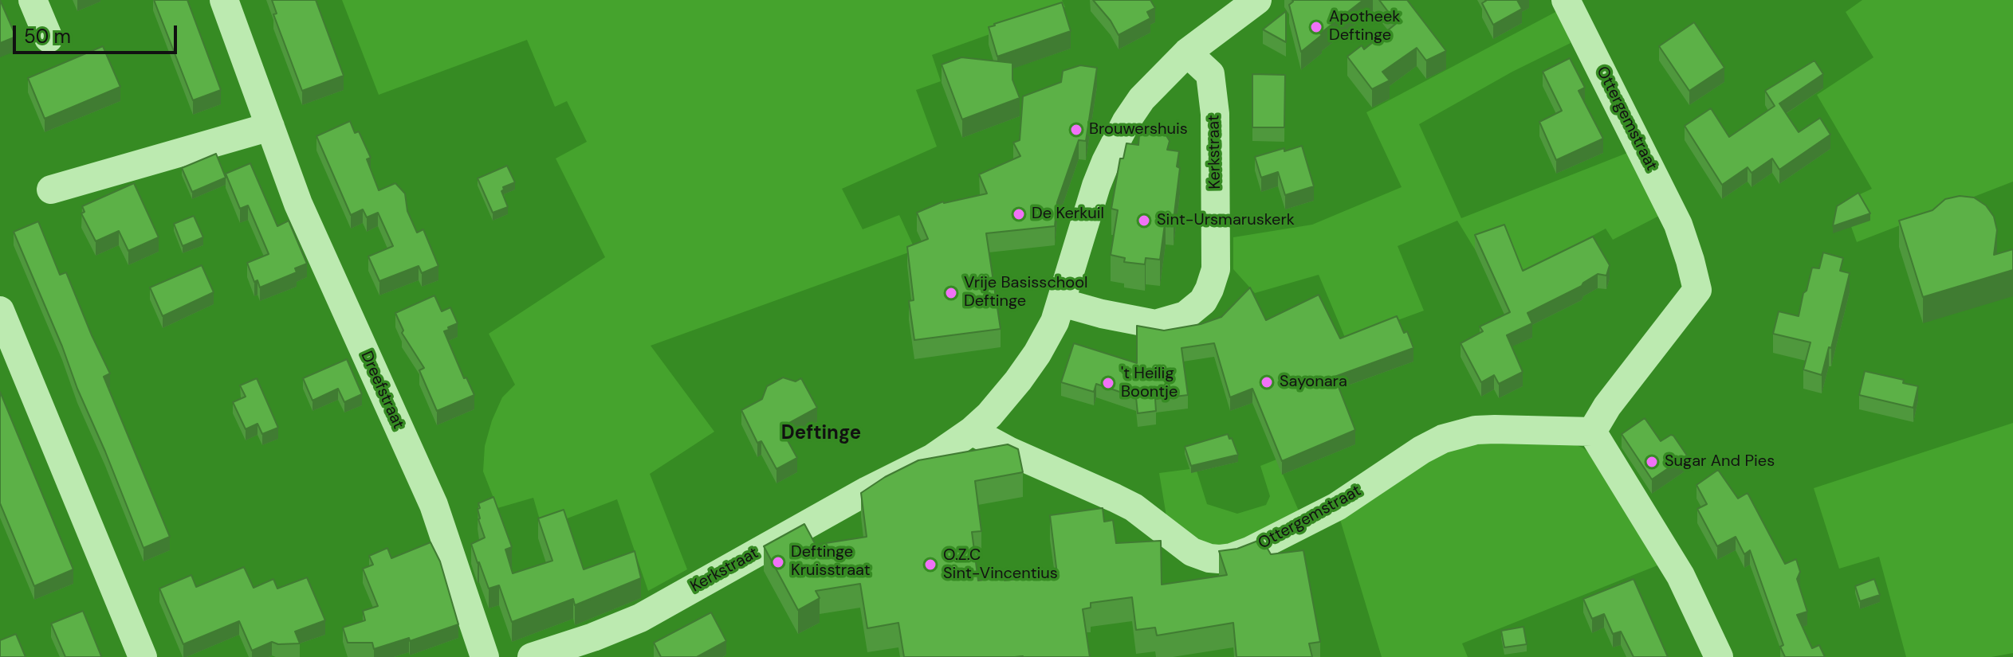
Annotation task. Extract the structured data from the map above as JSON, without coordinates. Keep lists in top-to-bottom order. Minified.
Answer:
{"streets":{"street":["Ottergemstraat","Kerkstraat","Dreefstraat"]},"crossings":[["Ottergemstraat","Kerkstraat"]],"districts":["Deftinge"],"places":["Apotheek Deftinge","Brouwershuis","De Kerkuil","Sint-Ursmaruskerk","Vrije Basisschool Deftinge","Sayonara","'t Heilig Boontje","Sugar And Pies","Deftinge Kruisstraat","O.Z.C Sint-Vincentius"],"scale_bar":"50 m"}
